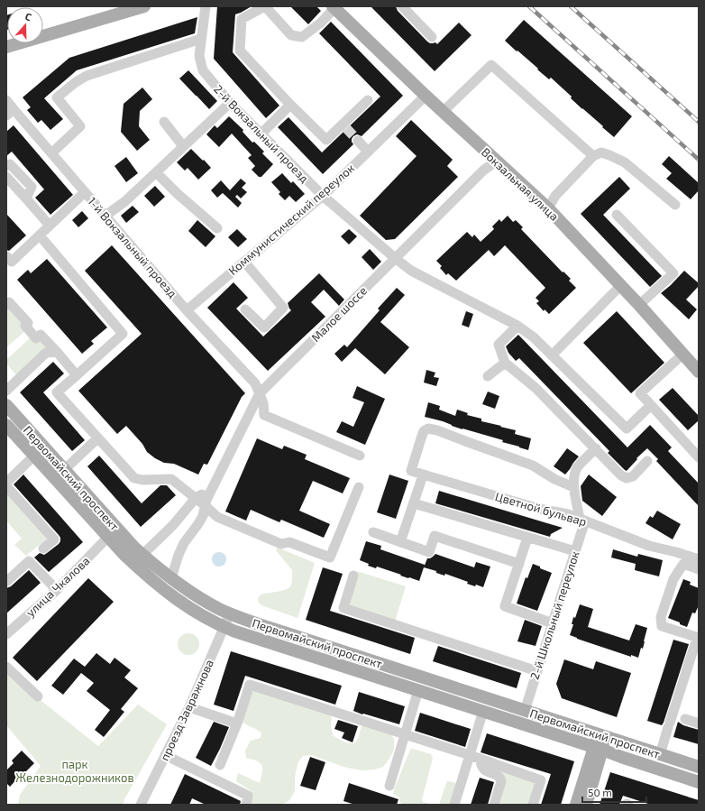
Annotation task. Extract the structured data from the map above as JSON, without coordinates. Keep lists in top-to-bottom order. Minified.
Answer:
{"streets":{"main road":["Вокзальная улица","Первомайский проспект"],"street":["2-й Вокзальный проезд","Коммунистический переулок","1-й Вокзальный проезд","Малое шоссе","Цветной бульвар","улица Чкалова","2-й Школьный переулок","проезд Завражнова"]},"crossings":[["2-й Вокзальный проезд","Коммунистический переулок"],["2-й Вокзальный проезд","Малое шоссе"],["Вокзальная улица","Коммунистический переулок"],["Вокзальная улица","Малое шоссе"],["Коммунистический переулок","1-й Вокзальный проезд"],["1-й Вокзальный проезд","Малое шоссе"],["Малое шоссе","Первомайский проспект"],["Первомайский проспект","улица Чкалова"],["Первомайский проспект","2-й Школьный переулок"],["Первомайский проспект","проезд Завражнова"],["Цветной бульвар","2-й Школьный переулок"]],"parks":["парк Железнодорожников"],"scale_bar":"50 m","north":"top"}
